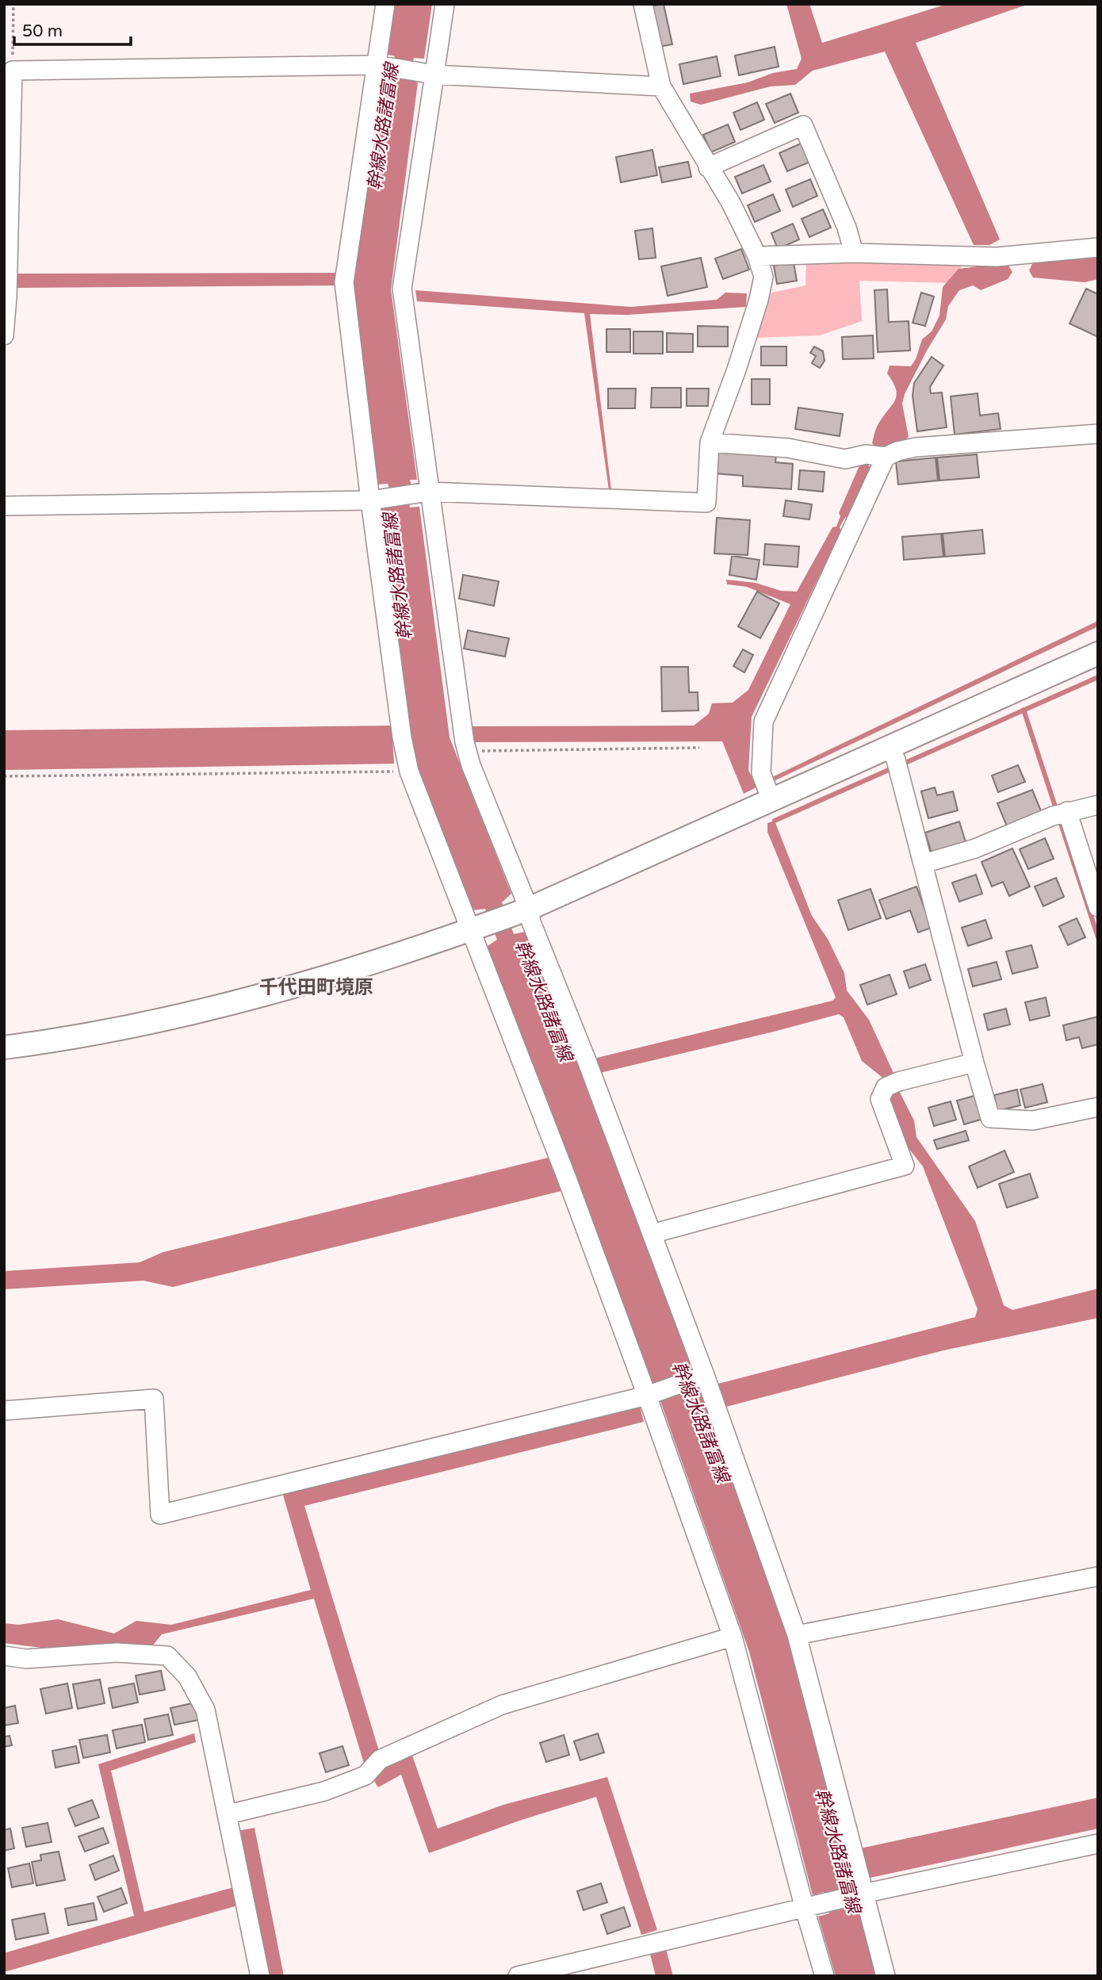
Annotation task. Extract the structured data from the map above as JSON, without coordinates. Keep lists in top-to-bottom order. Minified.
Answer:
{"districts":["千代田町境原"],"water":["幹線水路諸富線"],"scale_bar":"50 m"}
